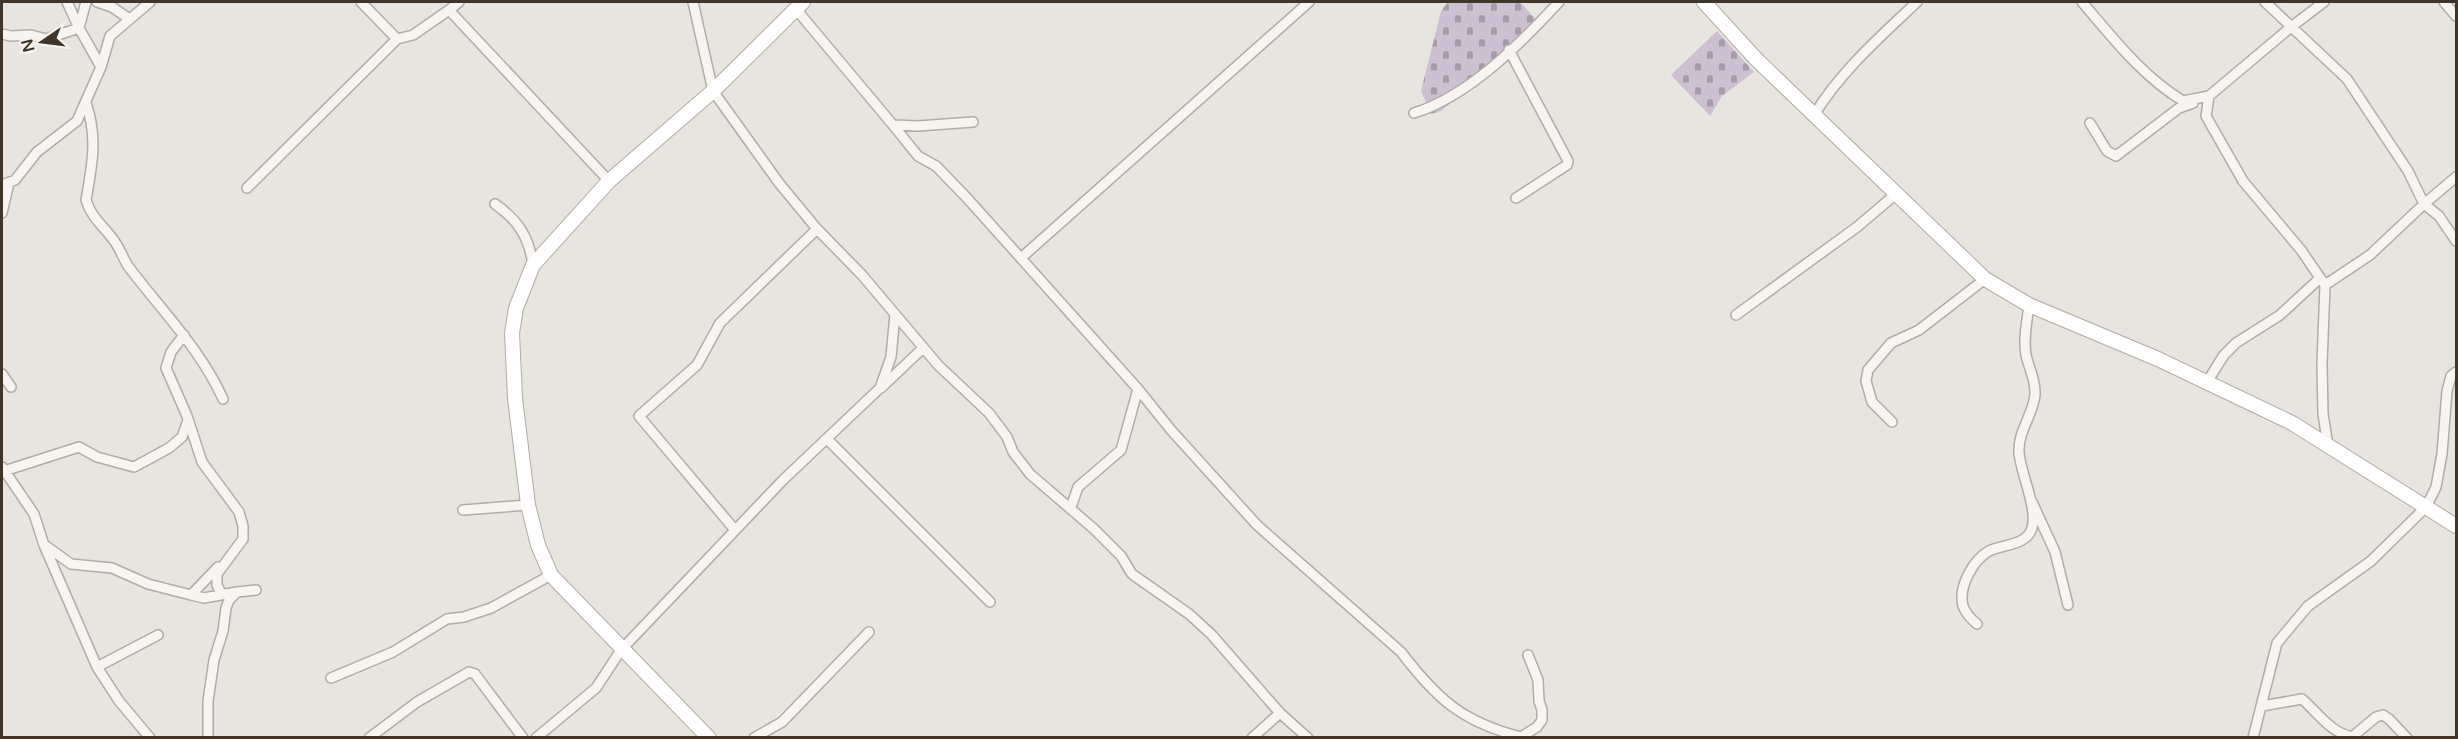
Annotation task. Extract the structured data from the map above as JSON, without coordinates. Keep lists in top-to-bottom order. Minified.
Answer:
{"north":"left"}
